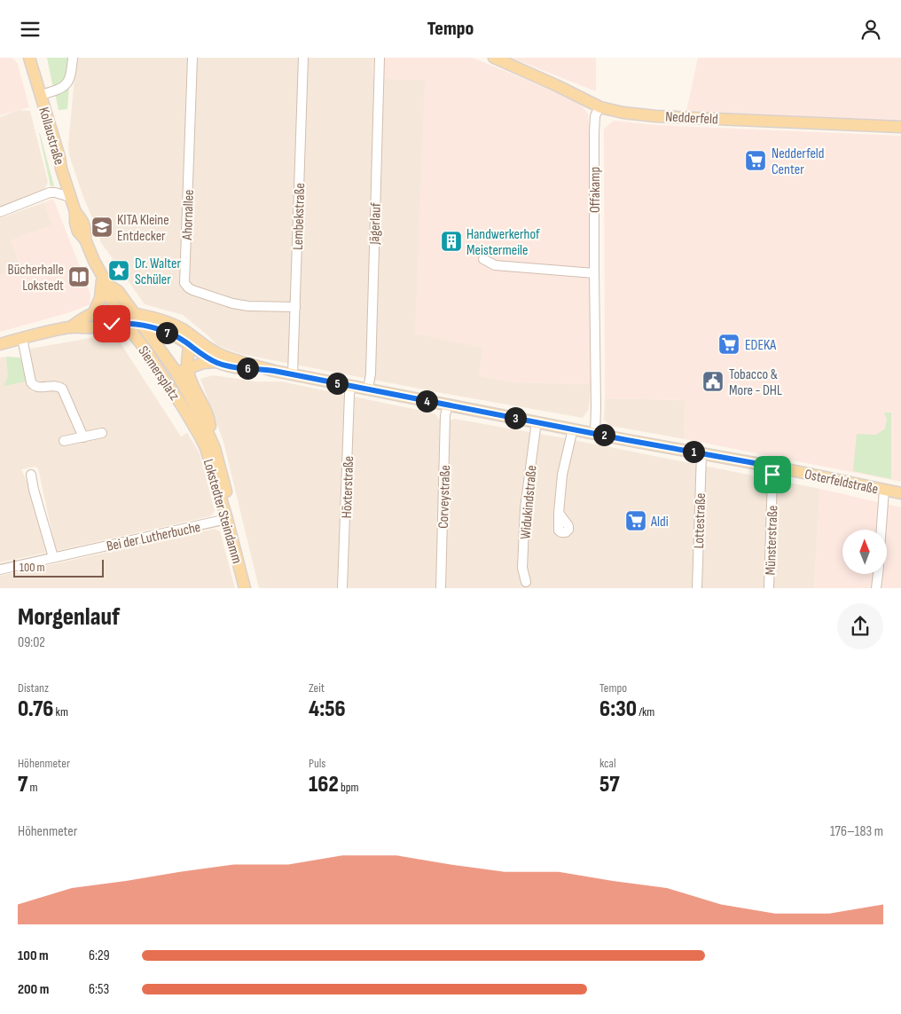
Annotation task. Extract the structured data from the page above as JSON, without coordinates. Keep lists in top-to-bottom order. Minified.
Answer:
{"streets":{"main road":["Nedderfeld","Kollaustraße","Siemersplatz","Osterfeldstraße","Lokstedter Steindamm"],"street":["Offakamp","Ahornallee","Lembekstraße","Jägerlauf","Höxterstraße","Corveystraße","Widukindstraße","Lottestraße","Bei der Lutherbuche","Münsterstraße"]},"crossings":[["Nedderfeld","Offakamp"],["Kollaustraße","Siemersplatz"],["Kollaustraße","Osterfeldstraße"],["Offakamp","Osterfeldstraße"],["Ahornallee","Lembekstraße"],["Lembekstraße","Osterfeldstraße"],["Jägerlauf","Osterfeldstraße"],["Siemersplatz","Osterfeldstraße"],["Siemersplatz","Lokstedter Steindamm"],["Osterfeldstraße","Höxterstraße"],["Osterfeldstraße","Corveystraße"],["Osterfeldstraße","Widukindstraße"],["Osterfeldstraße","Lottestraße"],["Osterfeldstraße","Münsterstraße"],["Lokstedter Steindamm","Bei der Lutherbuche"]],"places":{"supermarket":["Nedderfeld Center","EDEKA","Aldi"],"school or university":["KITA Kleine Entdecker"],"building":["Handwerkerhof Meistermeile"],"place":["Dr. Walter Schüler"],"library":["Bücherhalle Lokstedt"],"public building":["Tobacco & More - DHL"]},"scale_bar":"100 m","north":"top","page":{"header":"Tempo","pins":["7","6","5","4","3","2","1"],"scale":"100 m","heading":["Morgenlauf","09:02"],"stats":[["Distanz","0.76 km"],["Zeit","4:56"],["Tempo","6:30 /km"],["Höhenmeter","7 m"],["Puls","162 bpm"],["kcal","57"]],"chart":["Höhenmeter","176–183 m"],"list":[{"name":"100 m","note":"6:29"},{"name":"200 m","note":"6:53"}]}}
